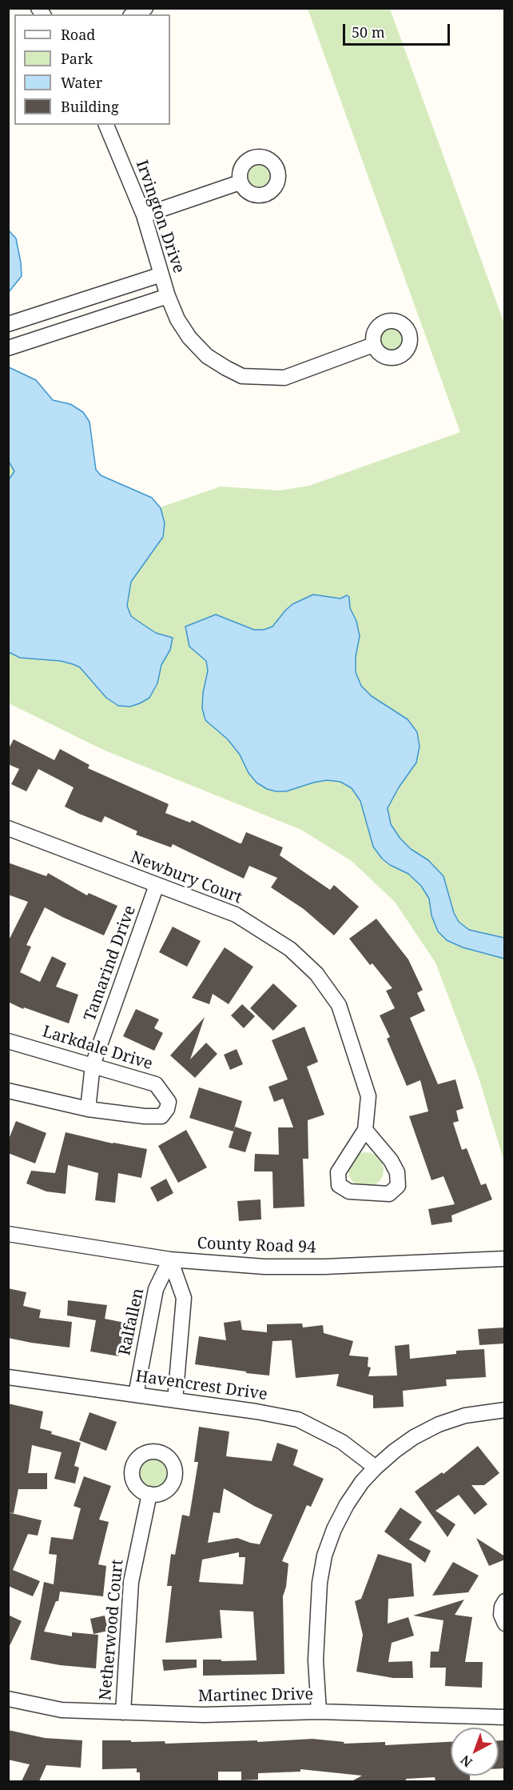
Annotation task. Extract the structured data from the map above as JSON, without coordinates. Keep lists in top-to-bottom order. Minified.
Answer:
{"streets":{"street":["Irvington Drive","Newbury Court","Tamarind Drive","Larkdale Drive","County Road 94","Ralfallen","Havencrest Drive","Netherwood Court","Martinec Drive"]},"crossings":[["Newbury Court","Tamarind Drive"],["Tamarind Drive","Larkdale Drive"],["County Road 94","Ralfallen"],["Ralfallen","Havencrest Drive"],["Netherwood Court","Martinec Drive"]],"legend":["Road","Park","Water","Building"],"scale_bar":"50 m","north":"bottom left"}
